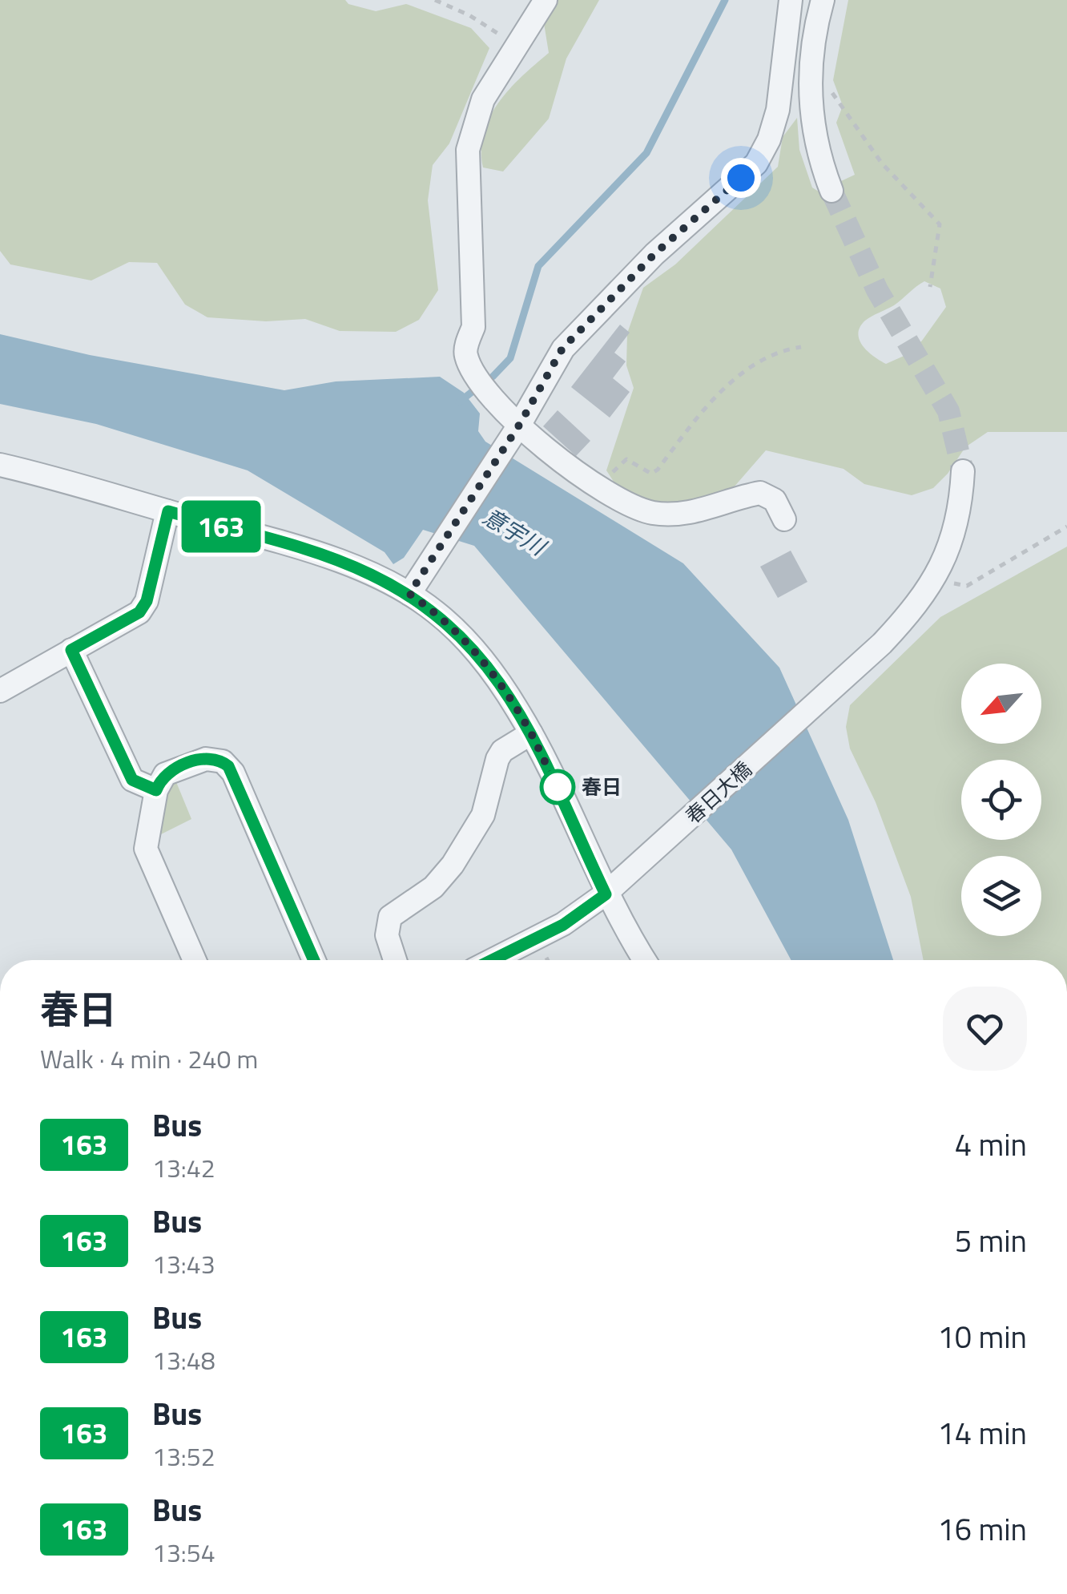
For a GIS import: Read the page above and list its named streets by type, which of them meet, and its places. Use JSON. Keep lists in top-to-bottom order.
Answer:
{
  "streets": {
    "street": ["春日大橋"]
  },
  "water": ["意宇川"],
  "places": ["春日"],
  "lines": ["bus line 163"],
  "north": "bottom left",
  "page": {
    "on_map": "163",
    "heading": ["春日", "Walk · 4 min · 240 m"],
    "list": [
      {
        "mark": "163",
        "name": "Bus",
        "note": "13:42",
        "value": "4 min"
      },
      {
        "mark": "163",
        "name": "Bus",
        "note": "13:43",
        "value": "5 min"
      },
      {
        "mark": "163",
        "name": "Bus",
        "note": "13:48",
        "value": "10 min"
      },
      {
        "mark": "163",
        "name": "Bus",
        "note": "13:52",
        "value": "14 min"
      },
      {
        "mark": "163",
        "name": "Bus",
        "note": "13:54",
        "value": "16 min"
      }
    ]
  }
}
